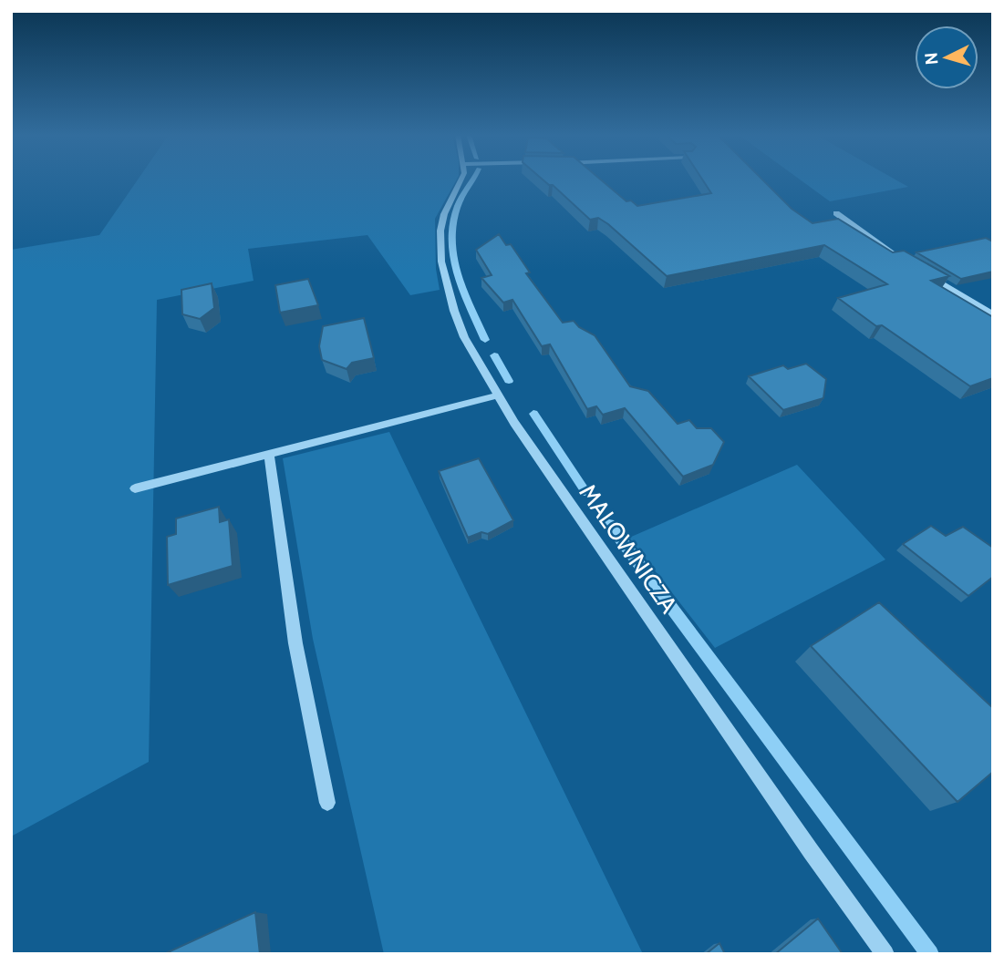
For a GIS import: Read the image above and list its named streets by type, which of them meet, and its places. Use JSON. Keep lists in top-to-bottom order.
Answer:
{
  "streets": {
    "street": ["MALOWNICZA"]
  },
  "north": "left"
}
